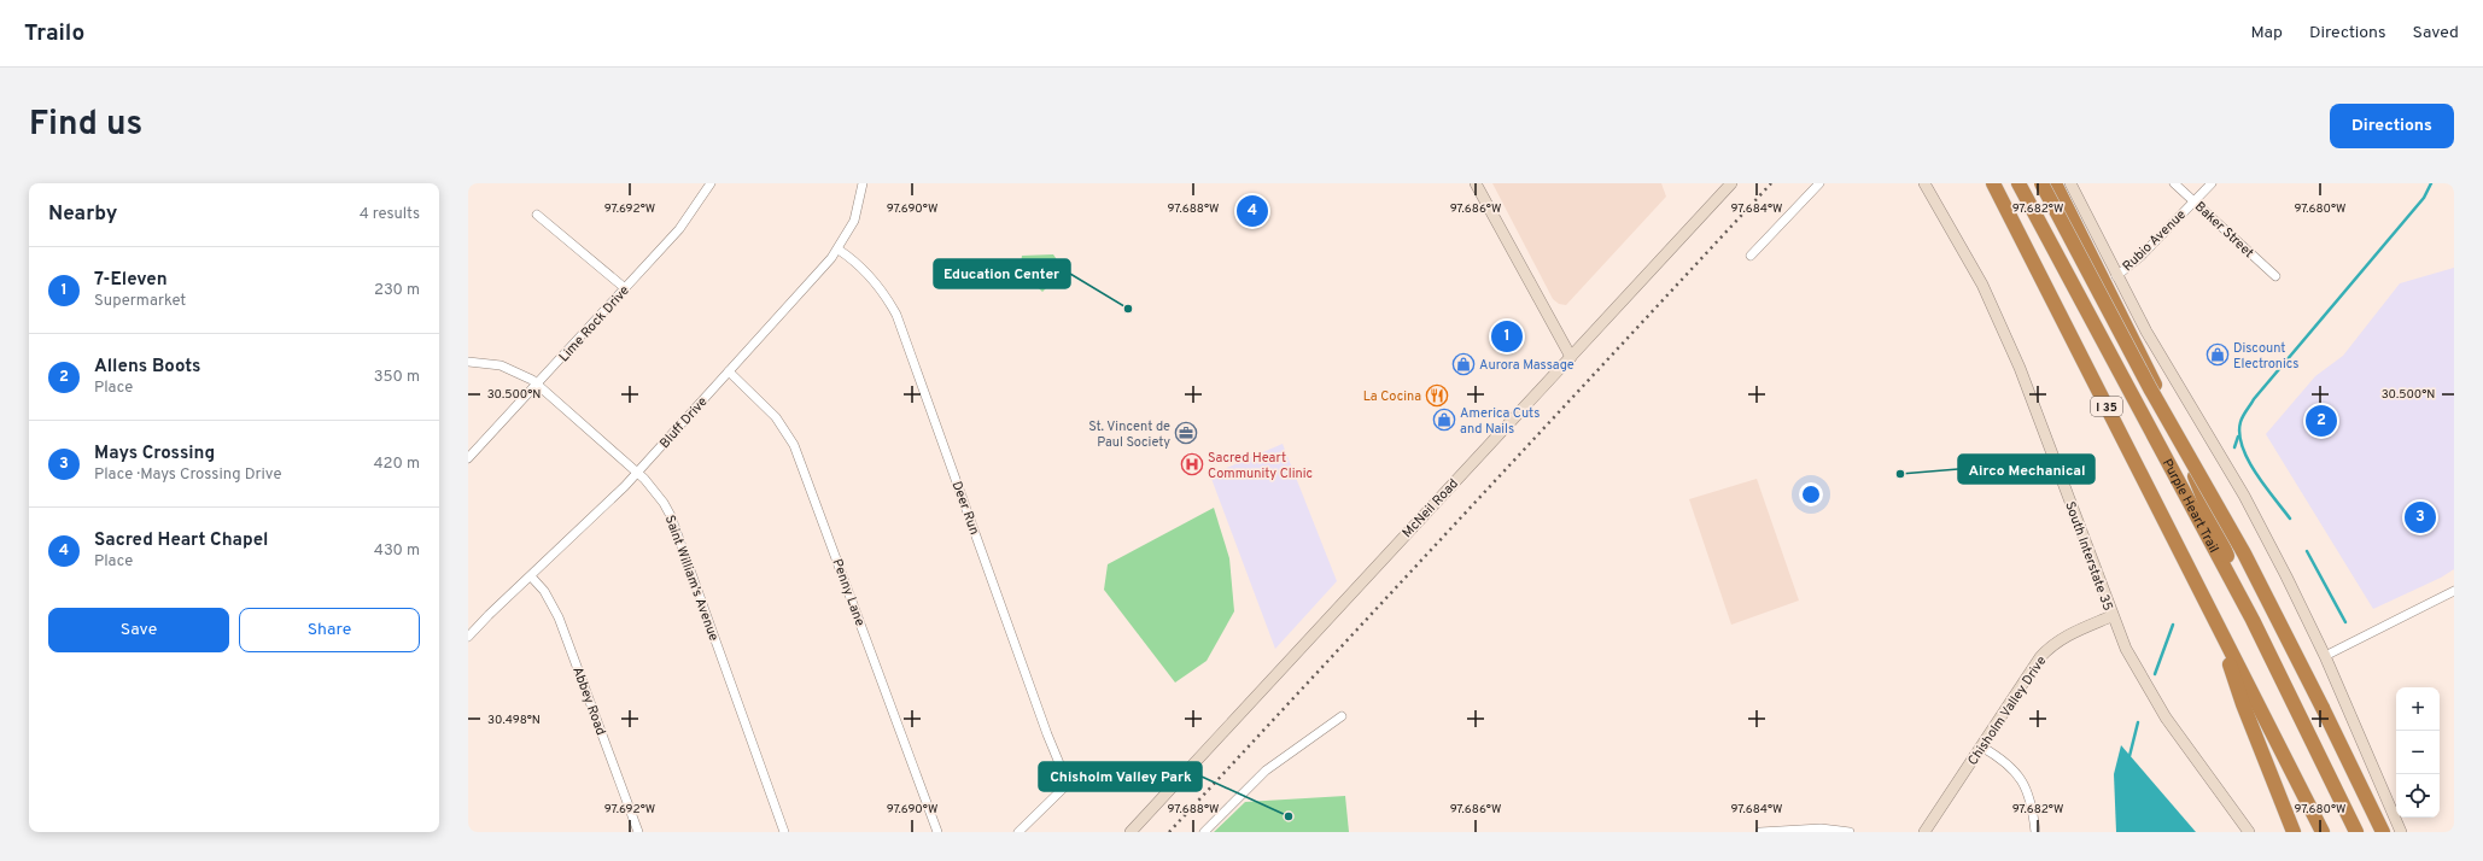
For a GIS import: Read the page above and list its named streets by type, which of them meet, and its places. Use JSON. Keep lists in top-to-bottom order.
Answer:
{
  "streets": {
    "highway": ["I 35", "Purple Heart Trail"],
    "main road": ["McNeil Road", "South Interstate 35", "Chisholm Valley Drive"],
    "street": [
      "Baker Street",
      "Rubio Avenue",
      "Lime Rock Drive",
      "Bluff Drive",
      "Deer Run",
      "Saint William's Avenue",
      "Penny Lane",
      "Abbey Road"
    ]
  },
  "crossings": [
    ["Baker Street", "Rubio Avenue"],
    ["Lime Rock Drive", "Saint William's Avenue"],
    ["Bluff Drive", "Deer Run"],
    ["Bluff Drive", "Saint William's Avenue"],
    ["Bluff Drive", "Penny Lane"],
    ["Bluff Drive", "Abbey Road"],
    ["South Interstate 35", "Chisholm Valley Drive"]
  ],
  "places": {
    "other": ["Education Center", "Airco Mechanical", "Chisholm Valley Park"],
    "shop": ["Discount Electronics", "Aurora Massage", "America Cuts and Nails"],
    "restaurant": ["La Cocina"],
    "office": ["St. Vincent de Paul Society"],
    "hospital": ["Sacred Heart Community Clinic"]
  },
  "page": {
    "header": "Trailo",
    "nav": ["Map", "Directions", "Saved"],
    "title": "Find us",
    "buttons": [
      "Directions",
      ["Save", "Share"]
    ],
    "heading": ["Nearby", "4 results"],
    "pins": [
      "4",
      "1",
      "2",
      "3"
    ],
    "list": [
      {
        "mark": "1",
        "name": "7-Eleven",
        "note": "Supermarket",
        "value": "230 m"
      },
      {
        "mark": "2",
        "name": "Allens Boots",
        "note": "Place",
        "value": "350 m"
      },
      {
        "mark": "3",
        "name": "Mays Crossing",
        "note": "Place · Mays Crossing Drive",
        "value": "420 m"
      },
      {
        "mark": "4",
        "name": "Sacred Heart Chapel",
        "note": "Place",
        "value": "430 m"
      }
    ],
    "map_buttons": ["+", "−"]
  },
  "coordinates": [
    "97.692°W",
    "97.690°W",
    "97.688°W",
    "97.686°W",
    "97.684°W",
    "97.682°W",
    "97.680°W",
    "30.500°N",
    "30.498°N"
  ]
}
